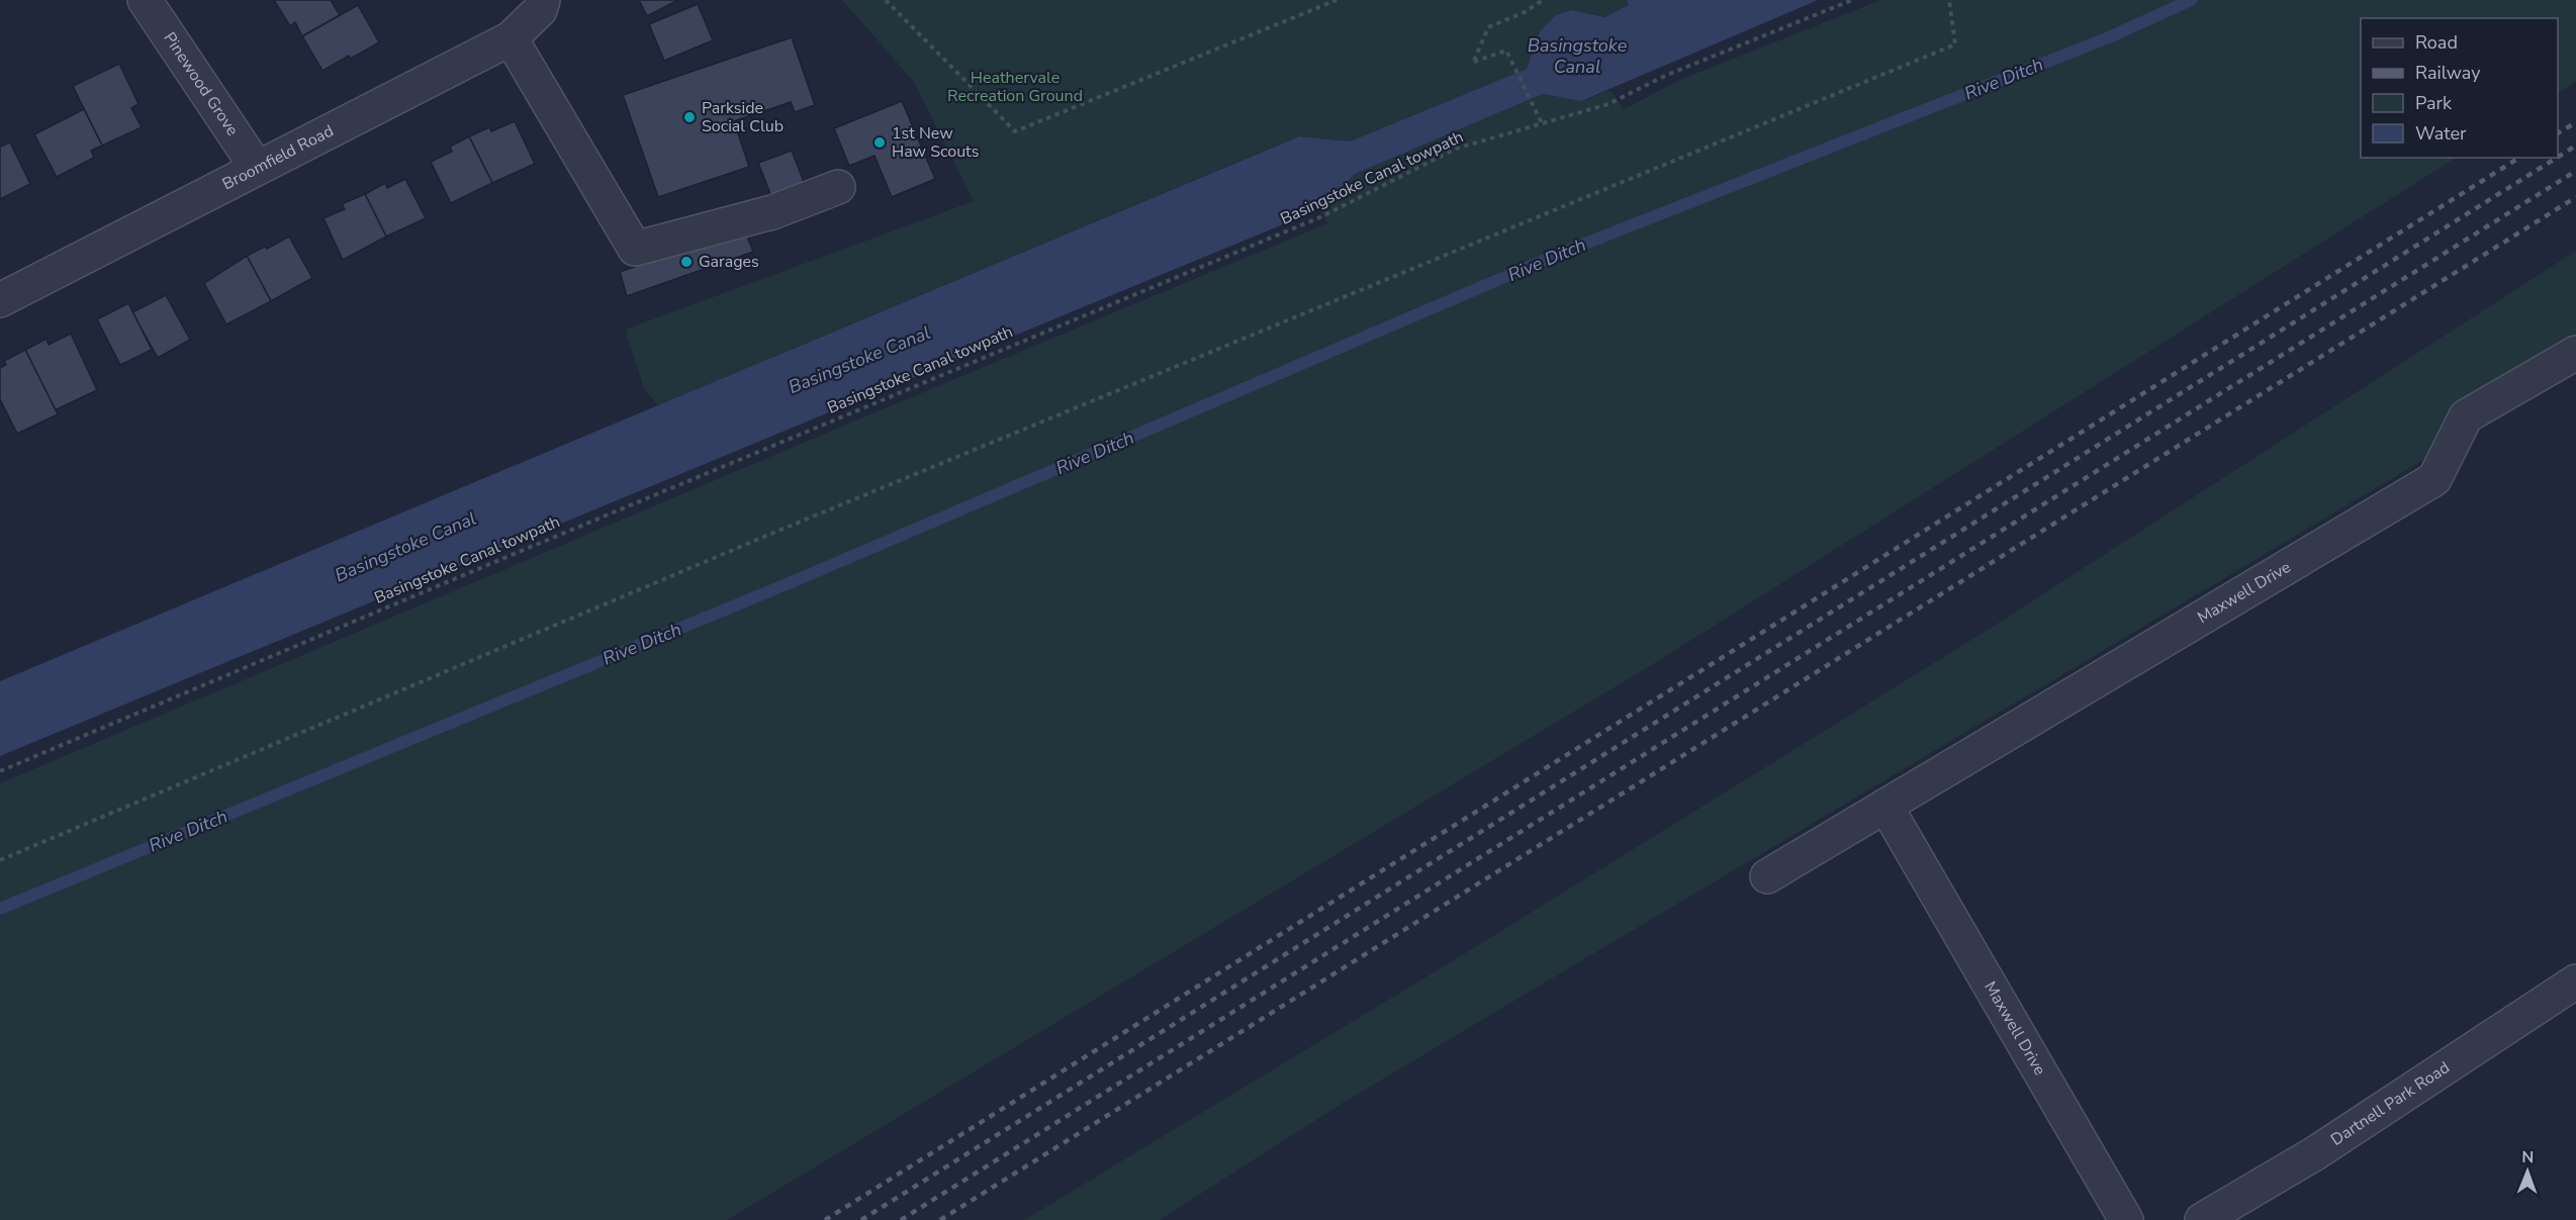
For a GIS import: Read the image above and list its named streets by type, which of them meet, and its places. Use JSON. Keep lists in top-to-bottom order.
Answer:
{
  "streets": {
    "street": [
      "Pinewood Grove",
      "Broomfield Road",
      "Maxwell Drive",
      "Dartnell Park Road"
    ],
    "path": ["Basingstoke Canal towpath"]
  },
  "crossings": [
    ["Pinewood Grove", "Broomfield Road"]
  ],
  "water": ["Basingstoke Canal", "Rive Ditch"],
  "parks": ["Heathervale Recreation Ground"],
  "places": ["Parkside Social Club", "1st New Haw Scouts", "Garages"],
  "legend": [
    "Road",
    "Railway",
    "Park",
    "Water"
  ],
  "north": "top"
}
